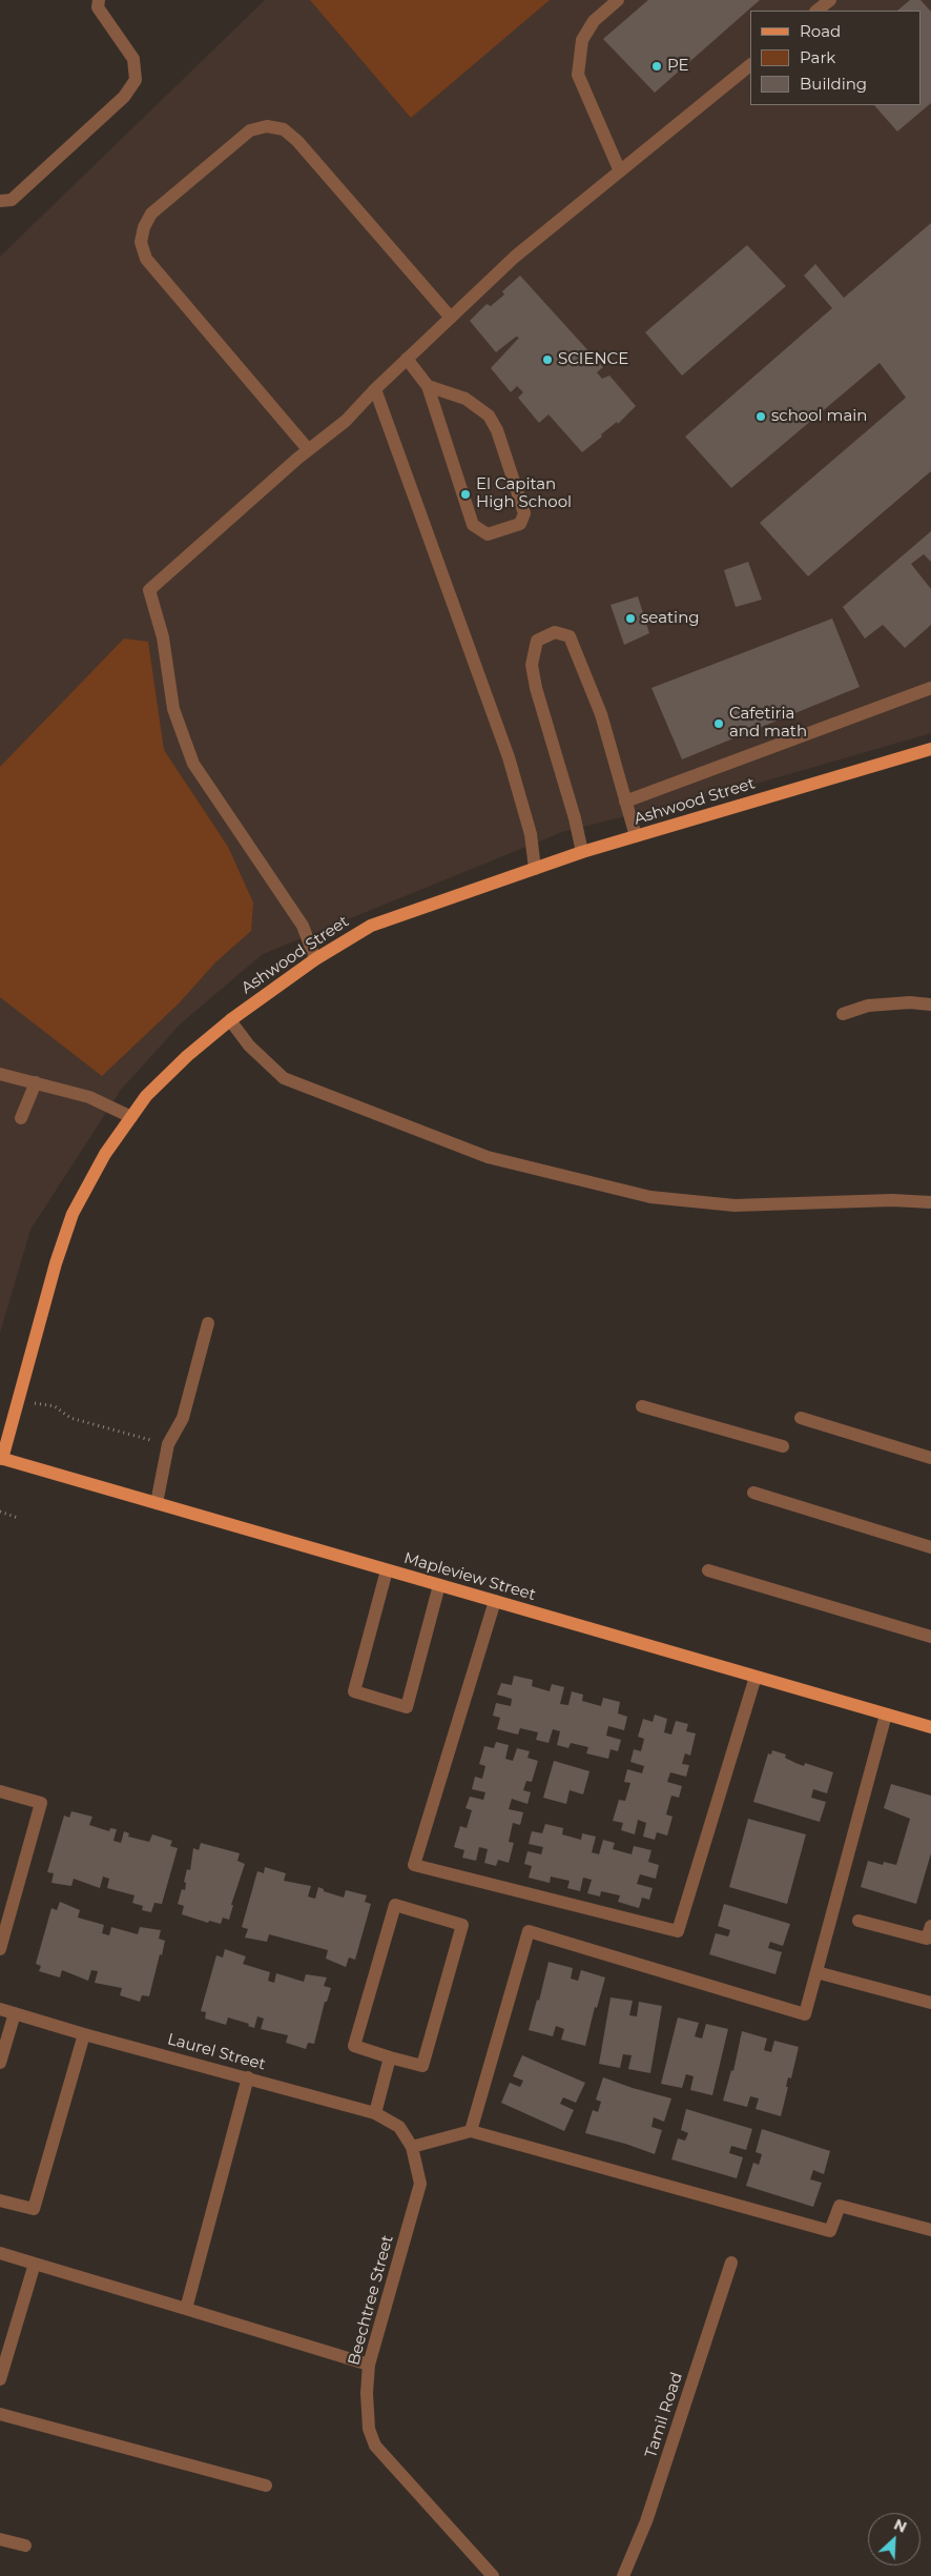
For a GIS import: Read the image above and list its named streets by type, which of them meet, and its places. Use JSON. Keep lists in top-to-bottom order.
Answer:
{
  "streets": {
    "main road": ["Ashwood Street", "Mapleview Street"],
    "street": ["Laurel Street", "Beechtree Street", "Tamil Road"]
  },
  "crossings": [
    ["Ashwood Street", "Mapleview Street"],
    ["Laurel Street", "Beechtree Street"]
  ],
  "places": [
    "PE",
    "SCIENCE",
    "school main",
    "El Capitan High School",
    "seating",
    "Cafetiria and math"
  ],
  "legend": ["Road", "Park", "Building"],
  "north": "top right"
}
